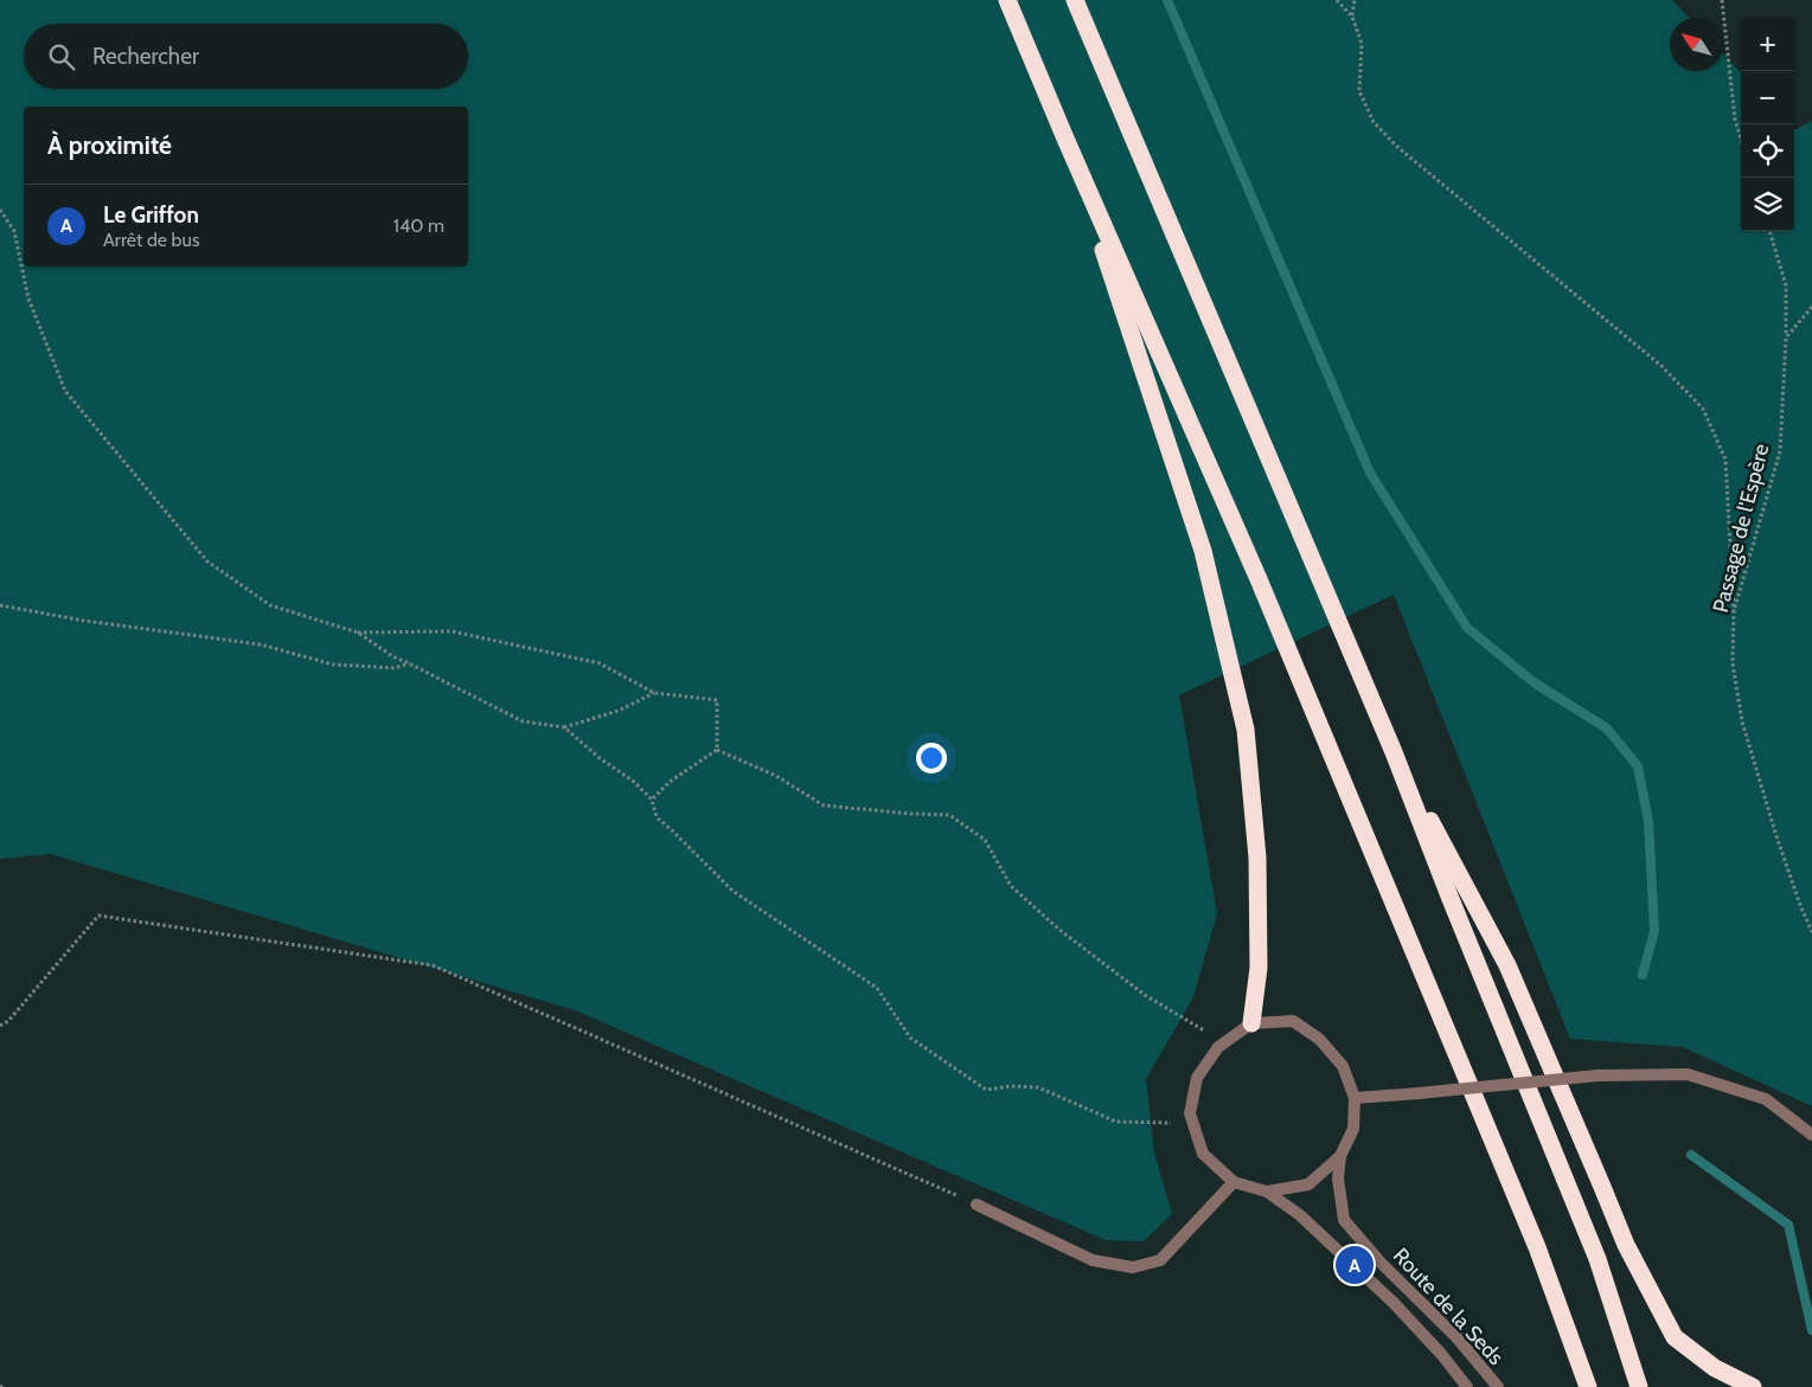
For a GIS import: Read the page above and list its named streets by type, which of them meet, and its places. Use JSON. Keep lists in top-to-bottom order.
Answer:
{
  "streets": {
    "street": ["Route de la Seds"],
    "path": ["Passage de l'Espère"]
  },
  "north": "top left",
  "page": {
    "map_buttons": ["+", "−"],
    "search": "Rechercher",
    "heading": "À proximité",
    "list": [
      {
        "mark": "A",
        "name": "Le Griffon",
        "note": "Arrêt de bus",
        "value": "140 m"
      }
    ],
    "pins": "A"
  }
}
